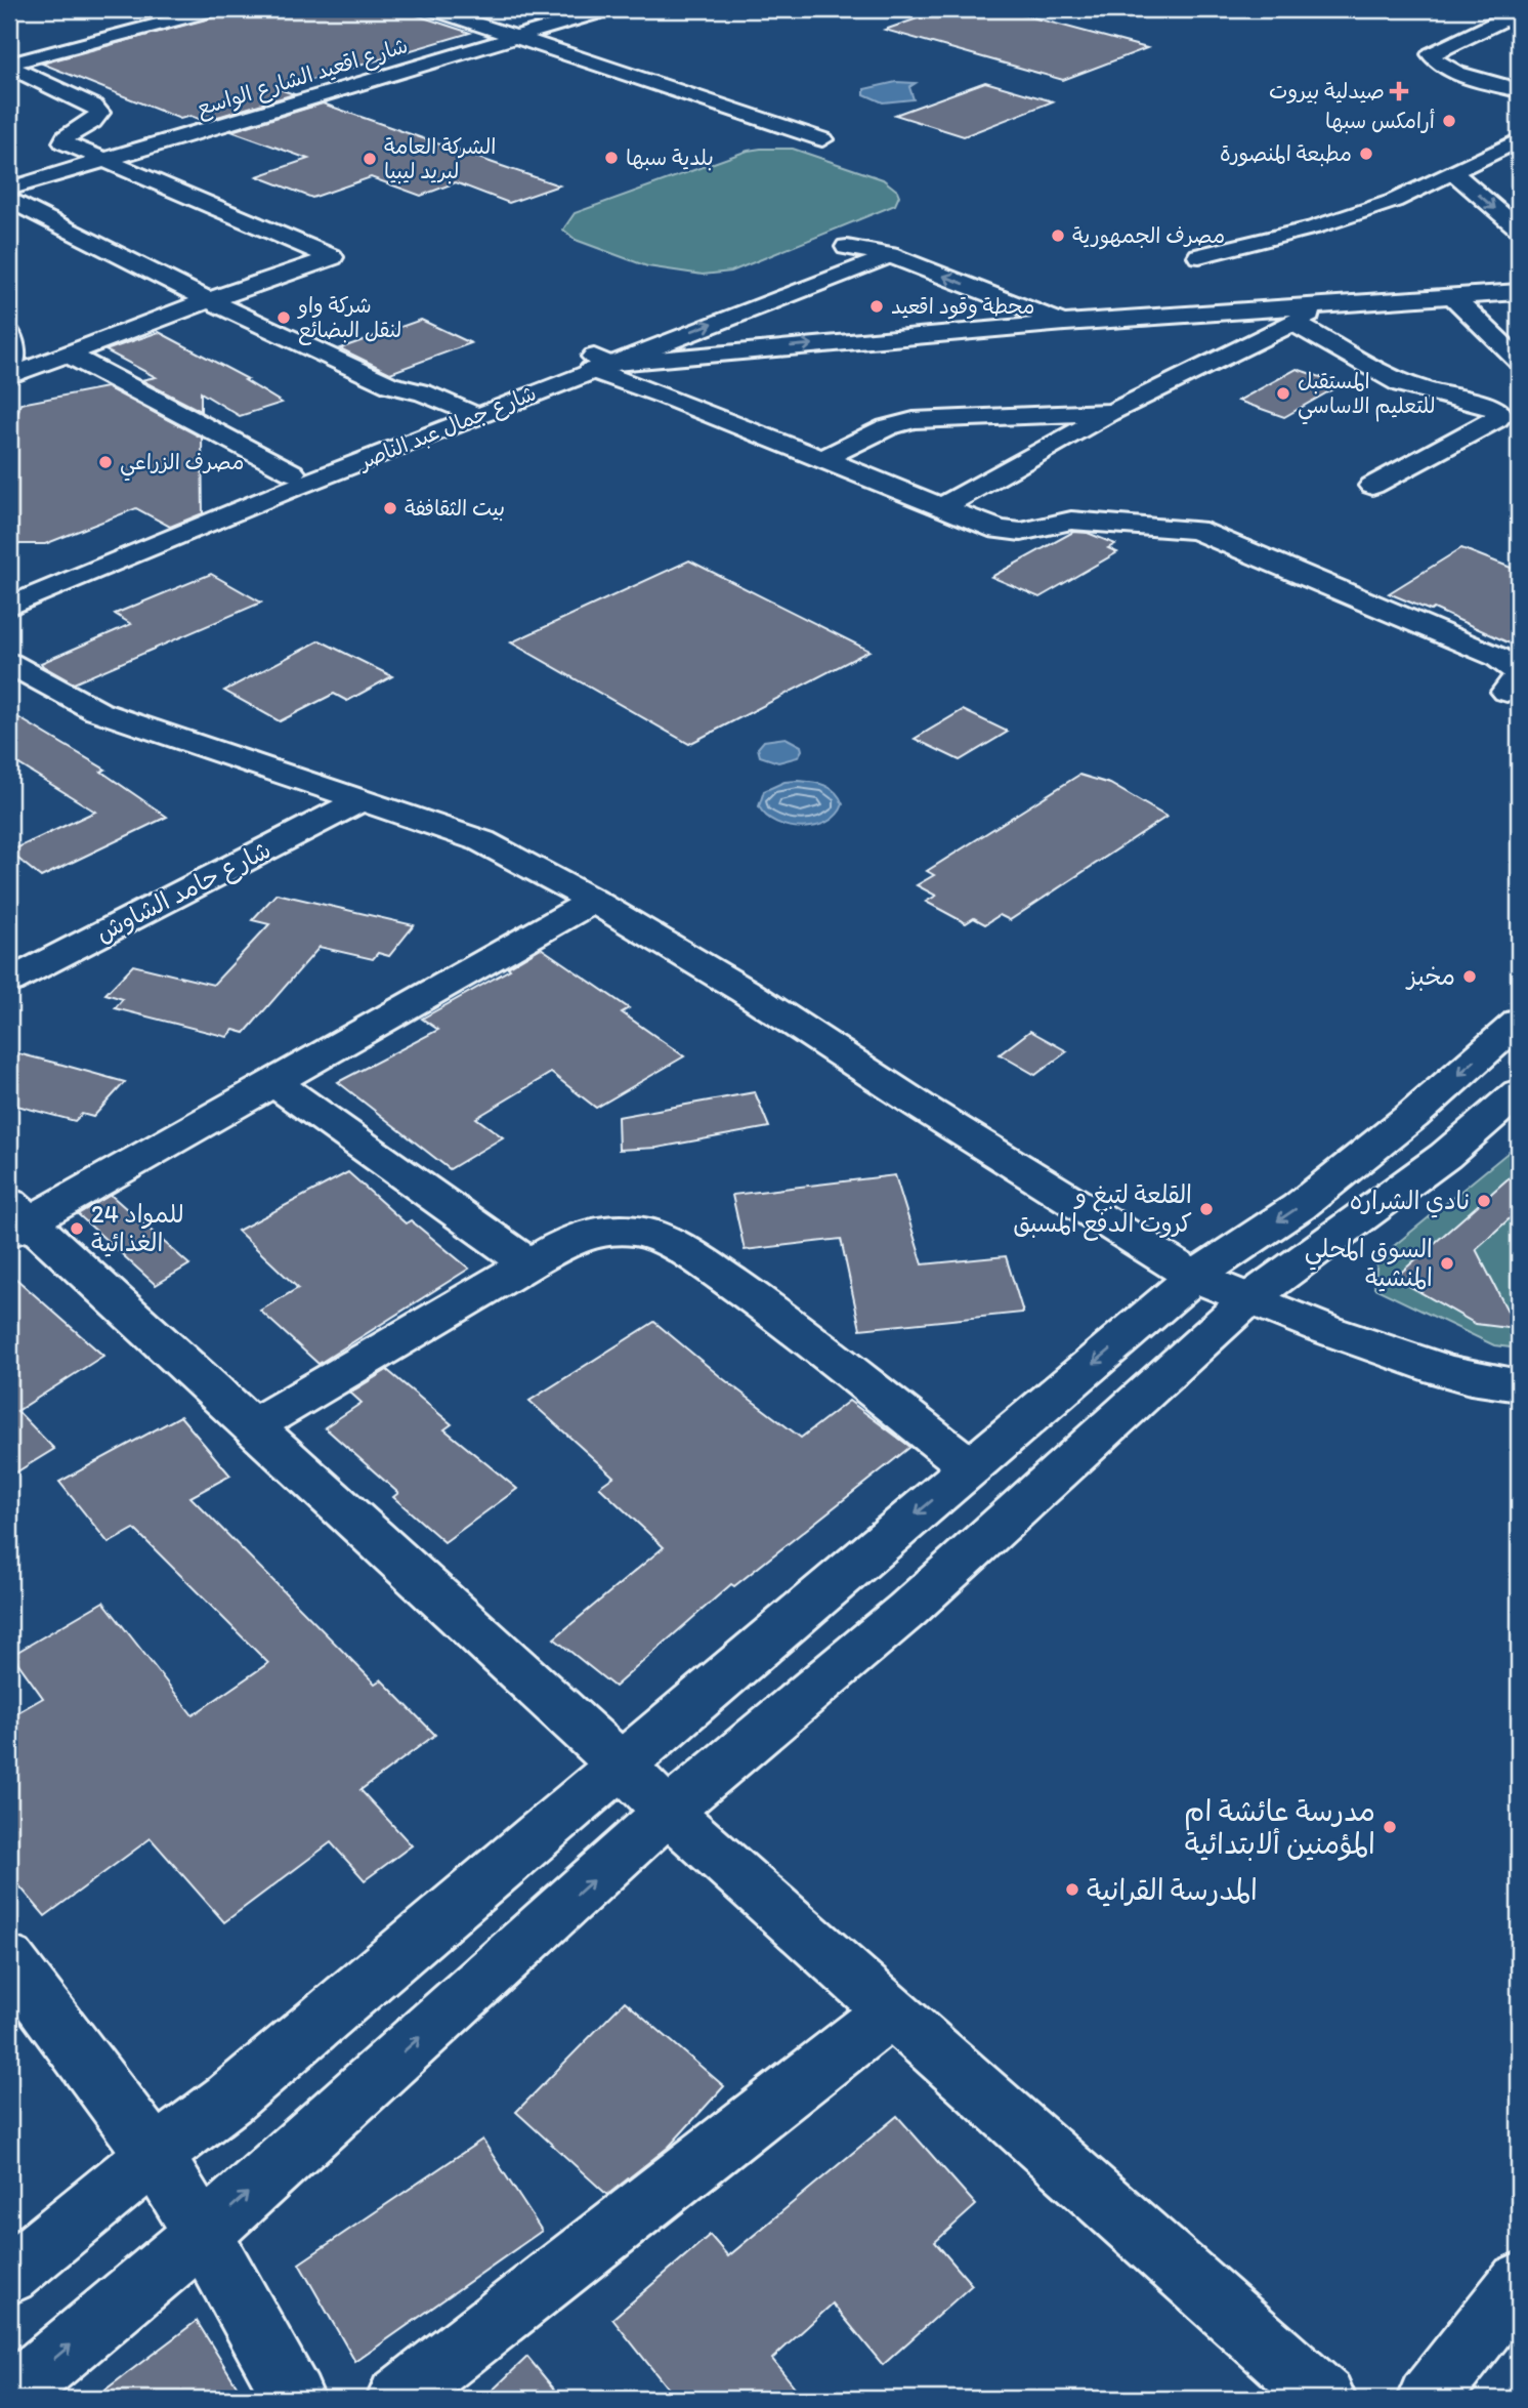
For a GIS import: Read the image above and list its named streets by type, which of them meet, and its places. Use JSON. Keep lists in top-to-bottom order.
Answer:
{
  "streets": {
    "street": ["شارع اقعيد الشارع الواسع", "شارع جمال عبد الناصر", "شارع حامد الشاوش"]
  },
  "places": {
    "health": ["صيدلية بيروت"],
    "other": [
      "أرامكس سبها",
      "مطبعة المنصورة",
      "بلدية سبها",
      "الشركة العامة لبريد ليبيا",
      "مصرف الجمهورية",
      "محطة وقود اقعيد",
      "شركة واو لنقل البضائع",
      "المستقبل للتعليم الاساسي",
      "مصرف الزراعي",
      "بيت الثقاففة",
      "مخبز",
      "نادي الشراره",
      "القلعة لتبغ و كروت الدفع المسبق",
      "24 للمواد الغذائية",
      "السوق المحلي المنشية",
      "مدرسة عائشة ام المؤمنين ألابتدائية",
      "المدرسة القرانية"
    ]
  }
}
